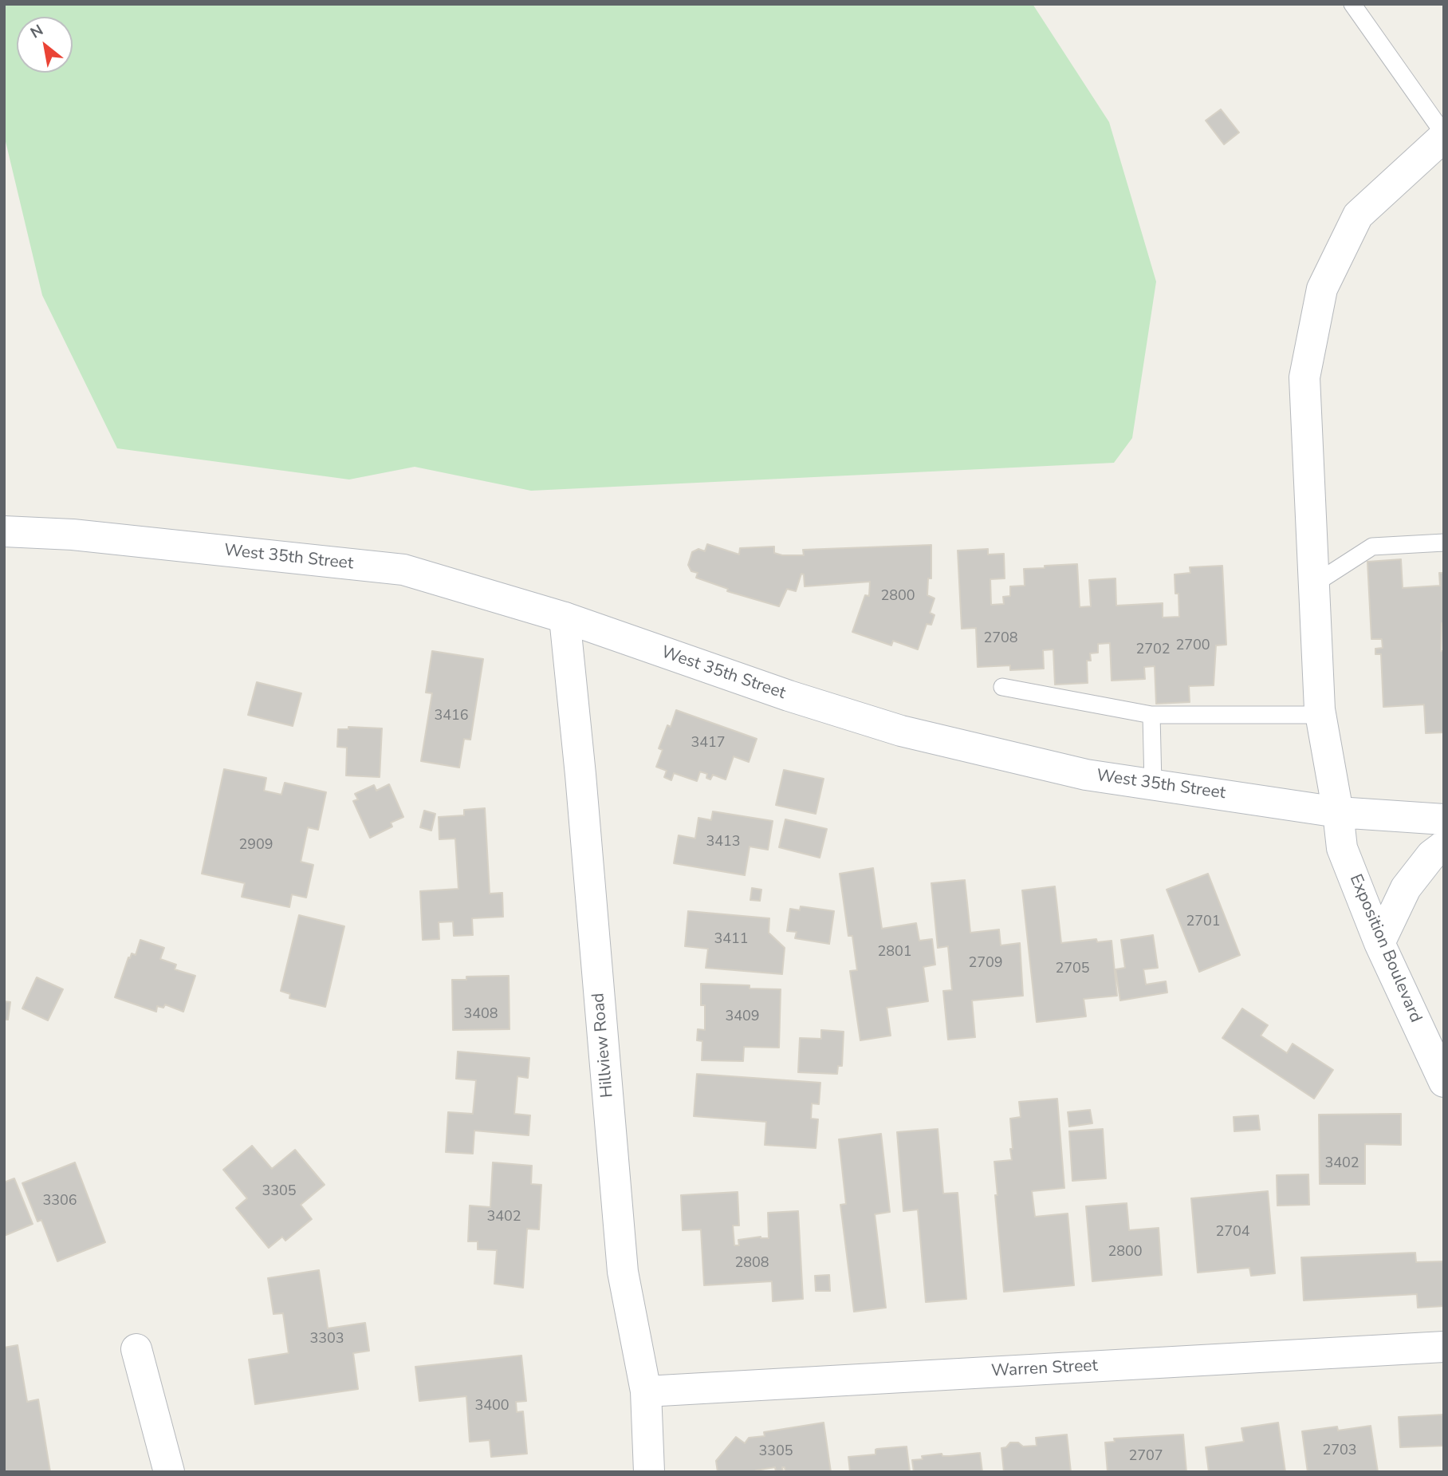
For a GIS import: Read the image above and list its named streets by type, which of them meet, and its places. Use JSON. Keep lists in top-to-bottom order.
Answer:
{
  "streets": {
    "street": [
      "West 35th Street",
      "Exposition Boulevard",
      "Hillview Road",
      "Warren Street"
    ]
  },
  "crossings": [
    ["West 35th Street", "Exposition Boulevard"],
    ["West 35th Street", "Hillview Road"],
    ["Hillview Road", "Warren Street"]
  ],
  "house_numbers": [
    "2800",
    "2708",
    "2700",
    "2702",
    "3416",
    "3417",
    "3413",
    "2909",
    "2701",
    "3411",
    "2801",
    "2709",
    "2705",
    "3408",
    "3409",
    "3402",
    "3305",
    "3306",
    "3402",
    "2704",
    "2800",
    "2808",
    "3303",
    "3400",
    "2703",
    "3305",
    "2707"
  ],
  "north": "top left"
}
